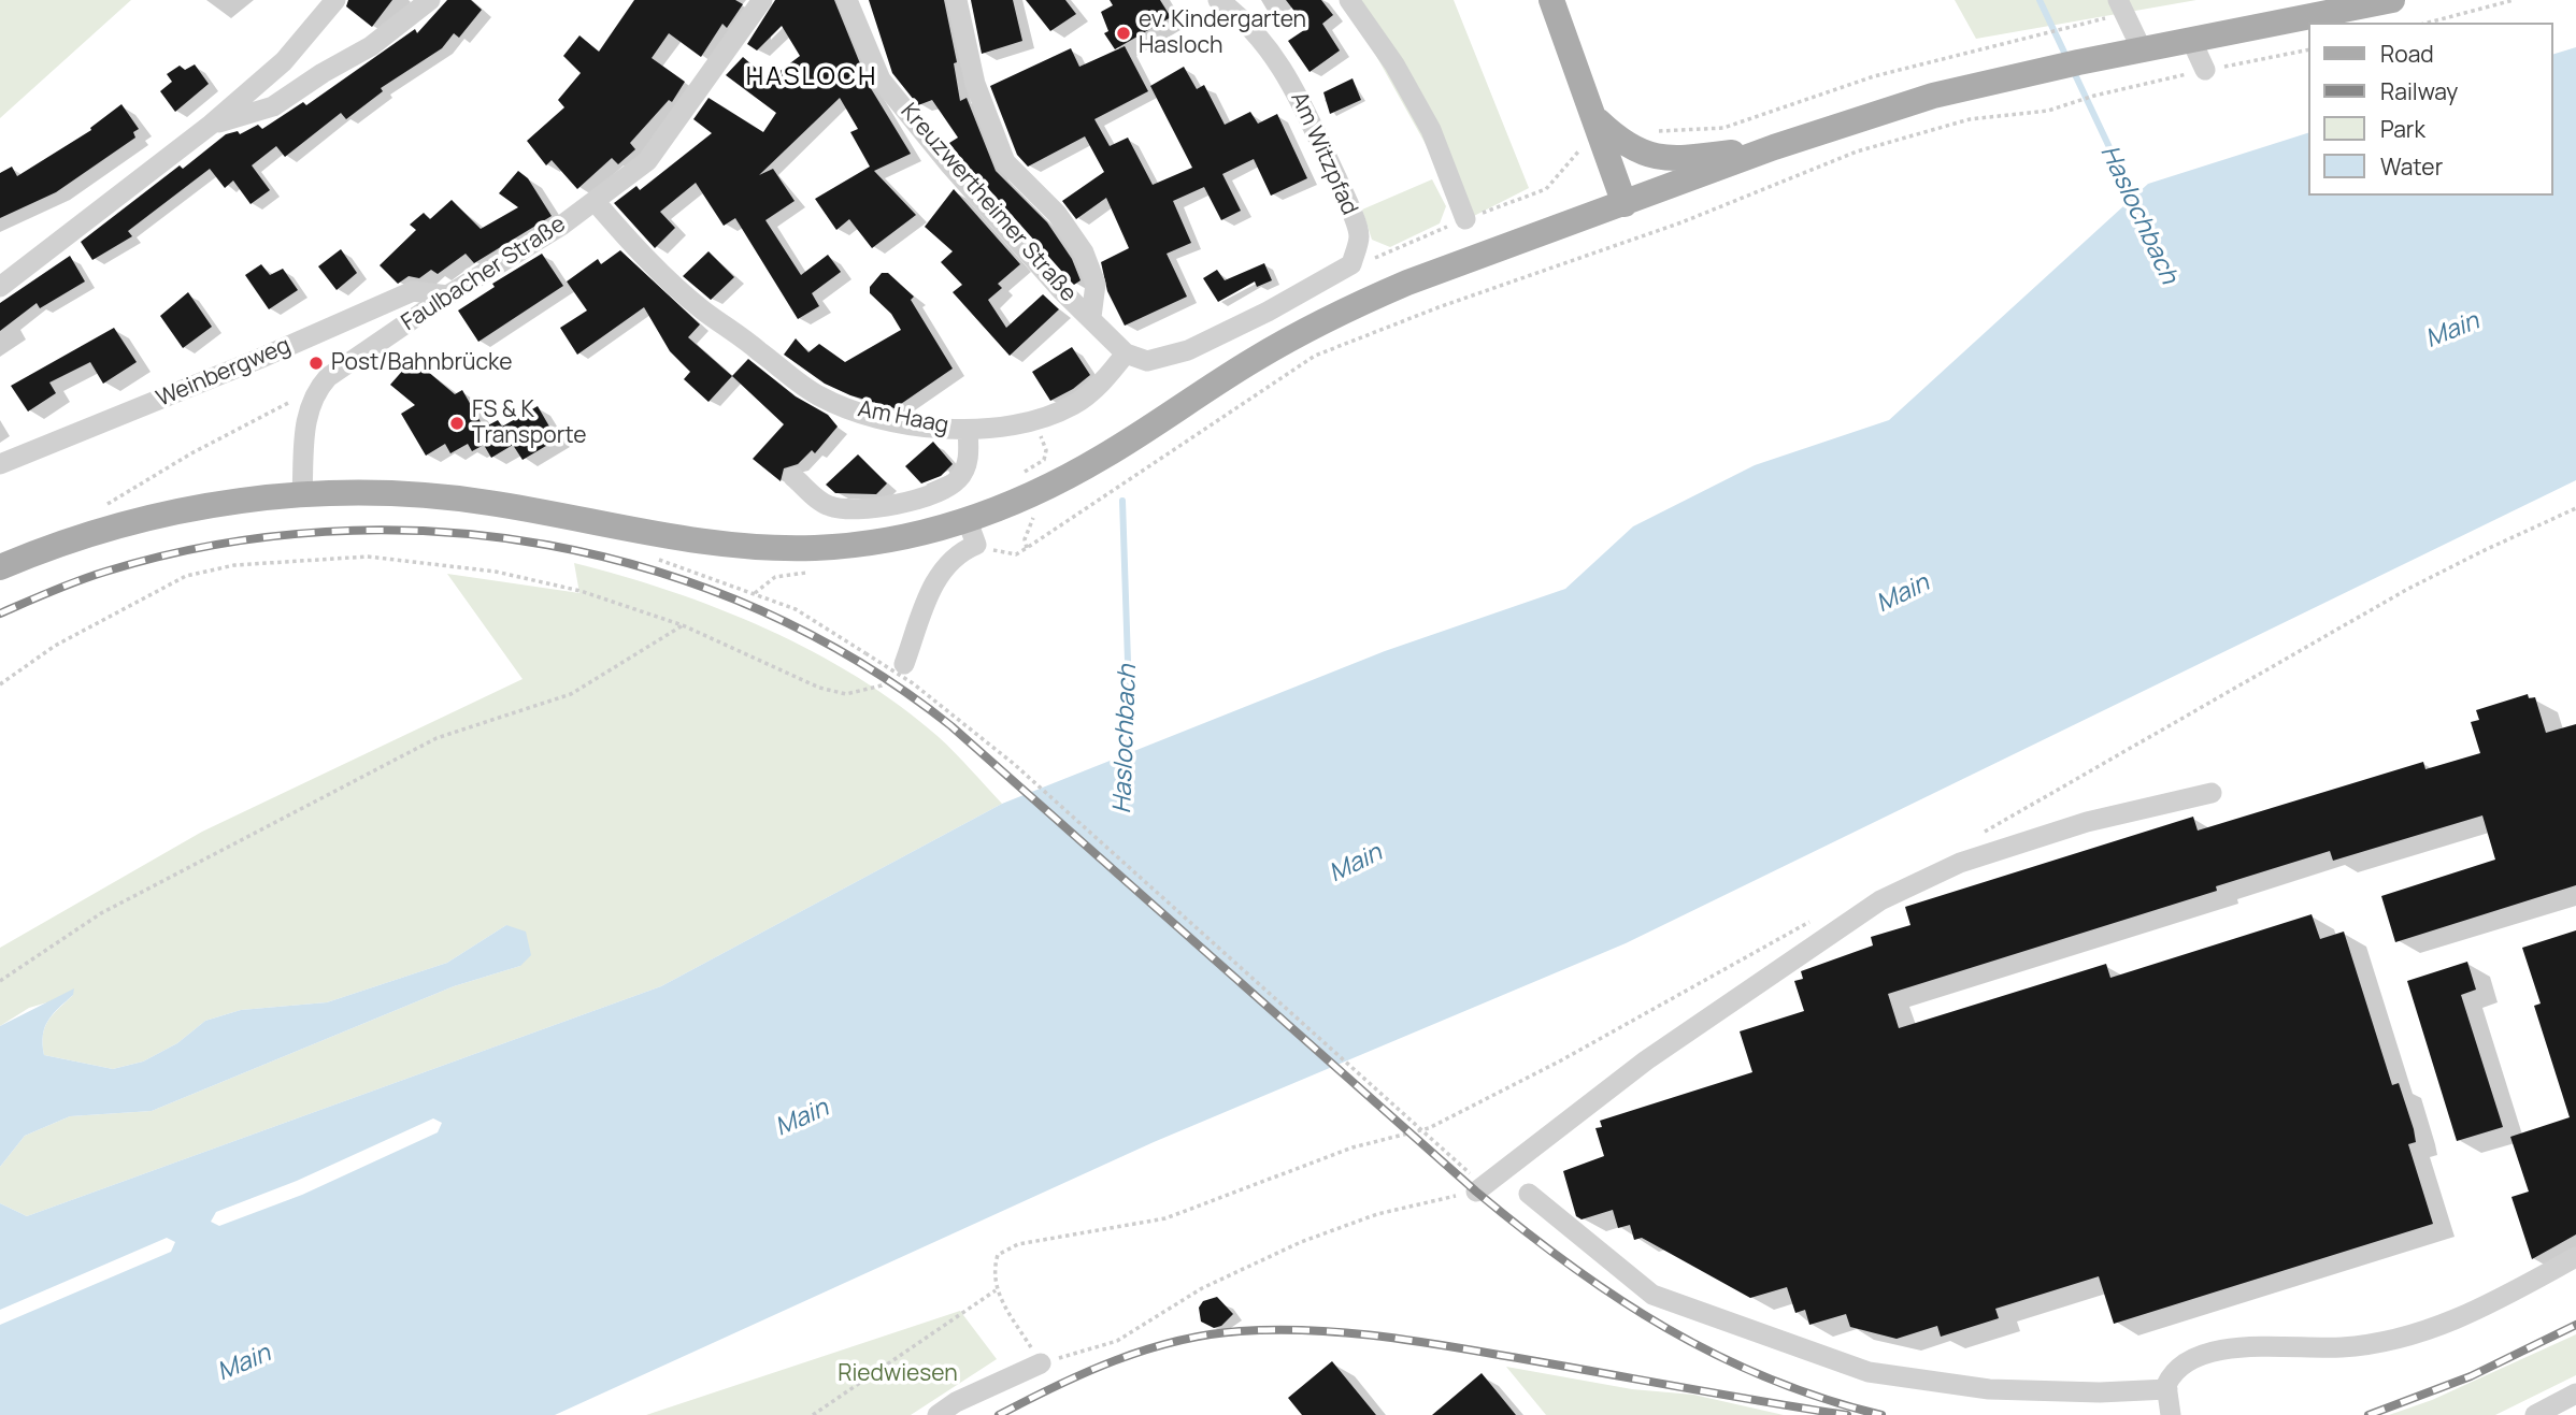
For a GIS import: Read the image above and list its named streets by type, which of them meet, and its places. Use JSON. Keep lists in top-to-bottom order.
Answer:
{
  "streets": {
    "street": [
      "Am Witzpfad",
      "Kreuzwertheimer Straße",
      "Faulbacher Straße",
      "Weinbergweg",
      "Am Haag"
    ]
  },
  "crossings": [
    ["Am Witzpfad", "Kreuzwertheimer Straße"],
    ["Am Witzpfad", "Am Haag"],
    ["Kreuzwertheimer Straße", "Am Haag"],
    ["Faulbacher Straße", "Weinbergweg"],
    ["Faulbacher Straße", "Am Haag"]
  ],
  "districts": ["HASLOCH"],
  "water": ["Haslochbach", "Main"],
  "parks": ["Riedwiesen"],
  "places": ["ev. Kindergarten Hasloch", "Post/Bahnbrücke", "FS & K Transporte"],
  "legend": [
    "Road",
    "Railway",
    "Park",
    "Water"
  ]
}
